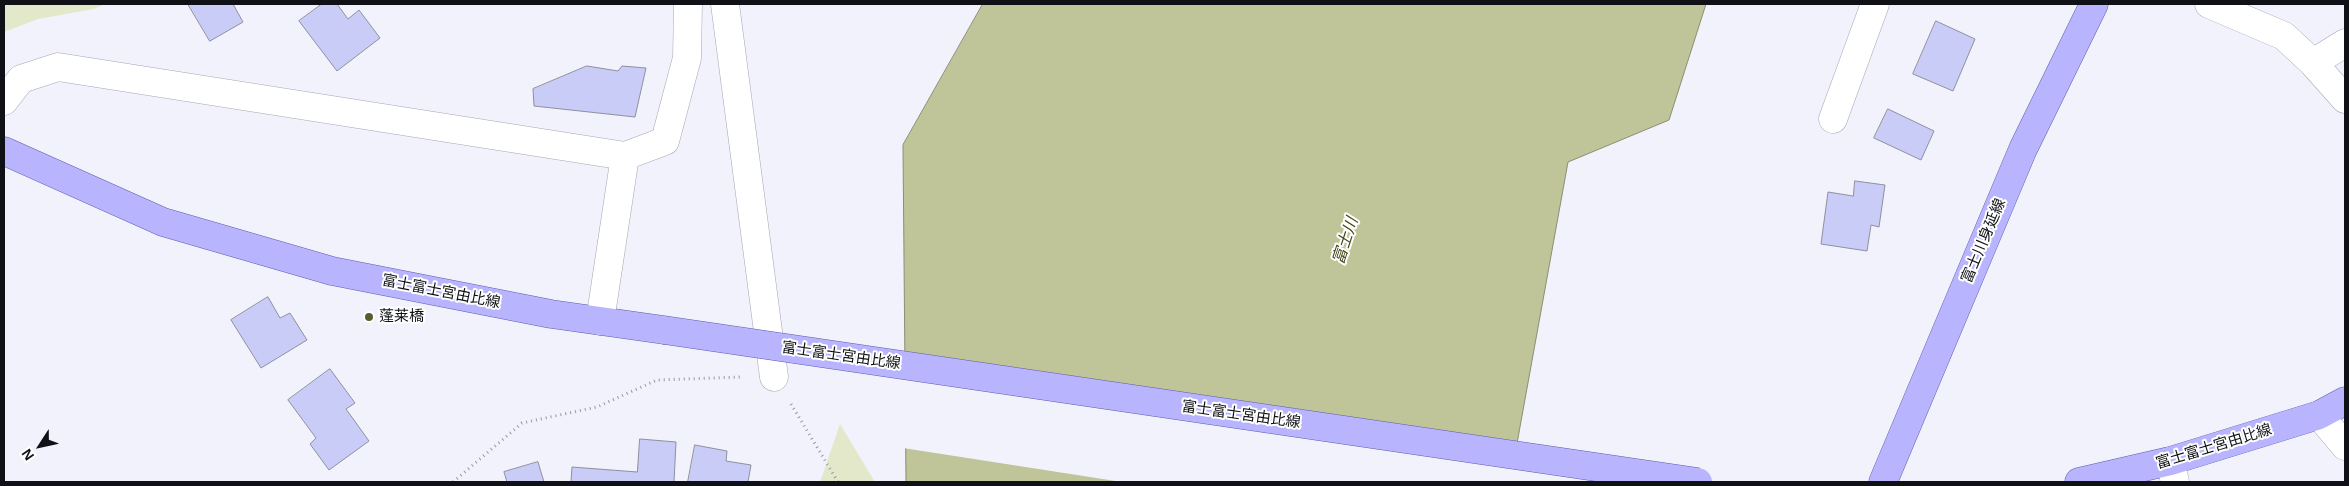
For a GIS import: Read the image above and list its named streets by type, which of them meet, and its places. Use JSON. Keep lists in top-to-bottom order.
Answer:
{
  "streets": {
    "main road": ["富士川身延線", "富士富士宮由比線"]
  },
  "water": ["富士川"],
  "places": ["蓬莱橋"],
  "north": "bottom left"
}
